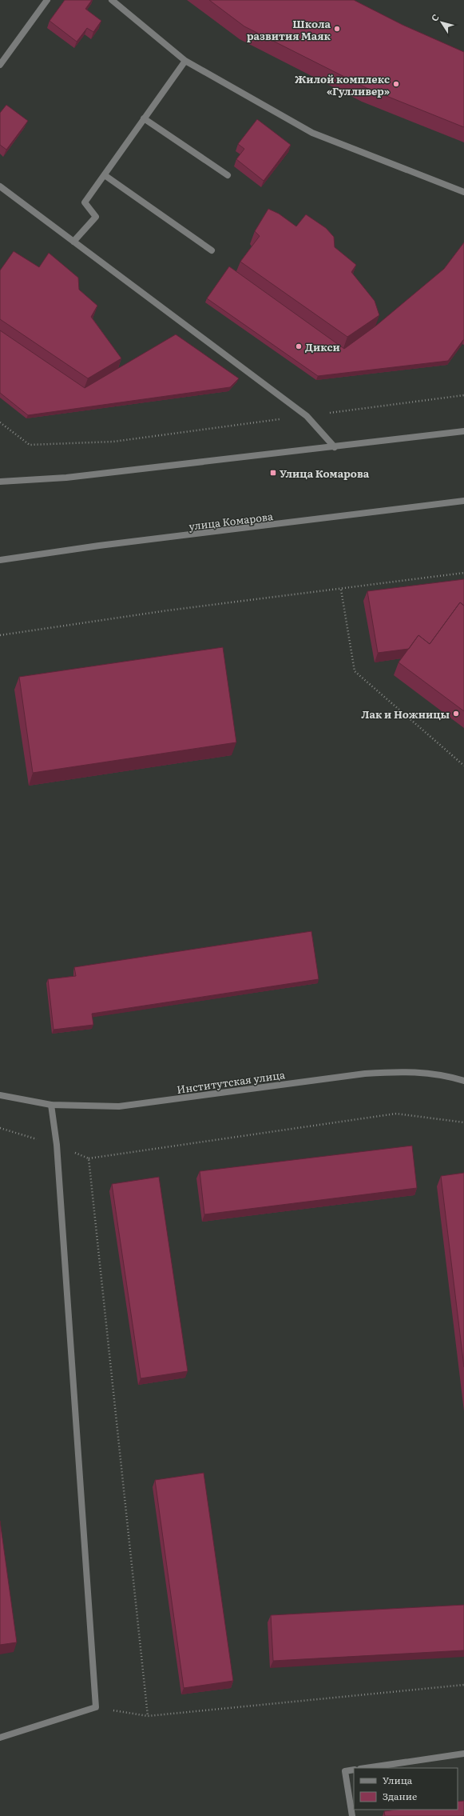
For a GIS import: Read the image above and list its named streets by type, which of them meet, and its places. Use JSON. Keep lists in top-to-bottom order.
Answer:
{
  "streets": {
    "street": ["улица Комарова", "Институтская улица"]
  },
  "places": {
    "other": [
      "Школа развития Маяк",
      "Жилой комплекс «Гулливер»",
      "Дикси",
      "Лак и Ножницы"
    ],
    "transit": ["Улица Комарова"]
  },
  "legend": ["Улица", "Здание"],
  "north": "top left"
}
